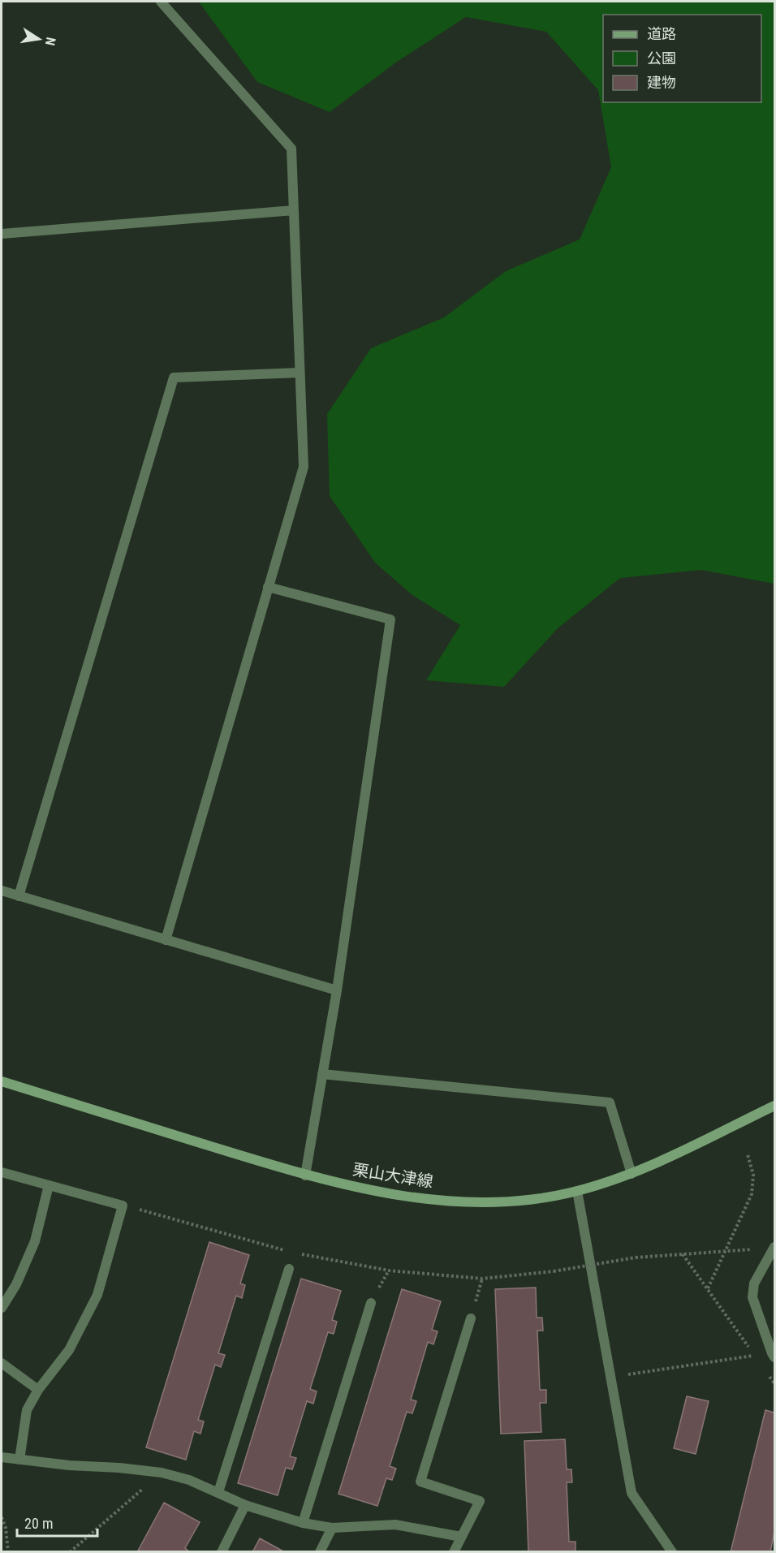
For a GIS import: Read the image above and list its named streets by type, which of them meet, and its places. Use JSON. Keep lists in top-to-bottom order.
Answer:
{
  "streets": {
    "main road": ["栗山大津線"]
  },
  "legend": ["道路", "公園", "建物"],
  "scale_bar": "20 m",
  "north": "right"
}
